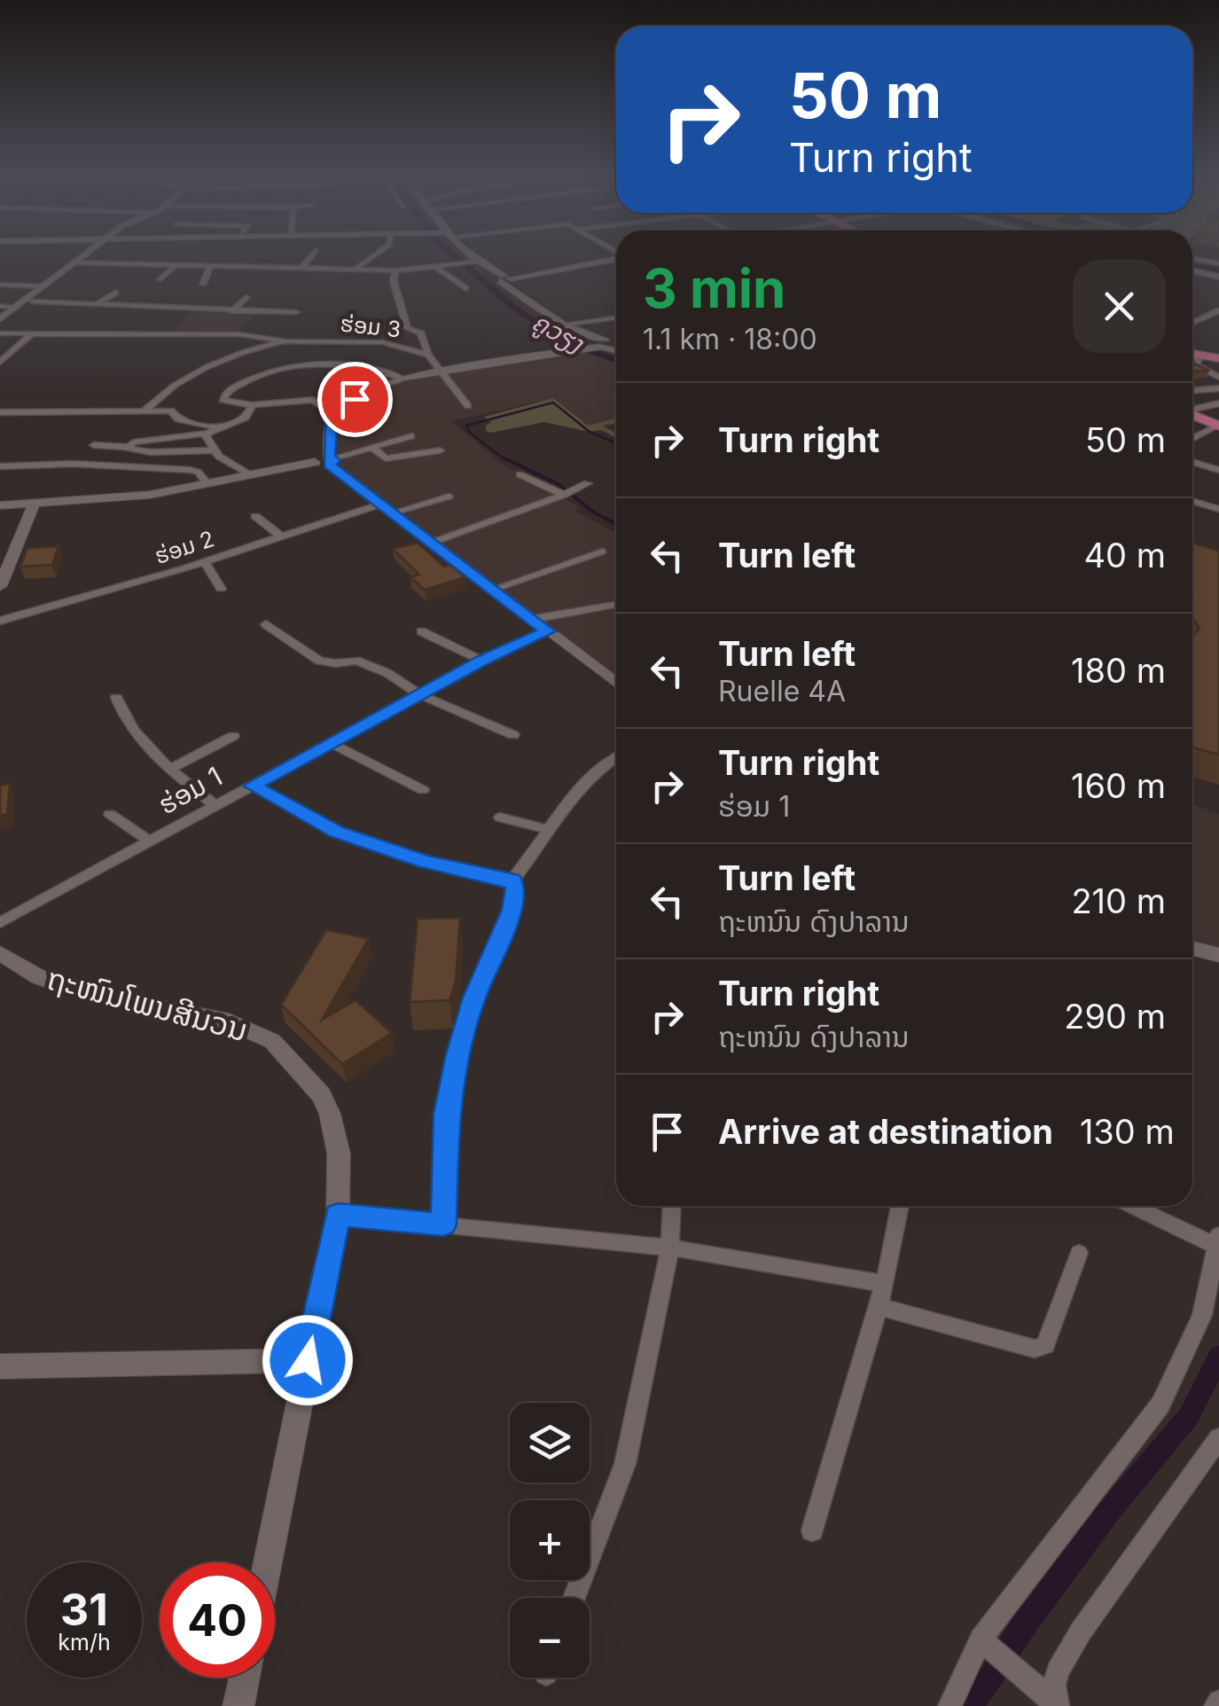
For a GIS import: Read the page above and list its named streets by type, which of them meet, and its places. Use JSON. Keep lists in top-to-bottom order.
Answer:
{
  "streets": {
    "street": [
      "ຮ່ອມ 3",
      "ຮ່ອມ 2",
      "ຮ່ອມ 1",
      "ຖະໜົນໂພນສີນວນ"
    ]
  },
  "water": ["ຄູວຽງ"],
  "page": {
    "turn": ["50 m", "Turn right"],
    "heading": ["3 min", "1.1 km · 18:00"],
    "list": [
      {
        "name": "Turn right",
        "value": "50 m"
      },
      {
        "name": "Turn left",
        "value": "40 m"
      },
      {
        "name": "Turn left",
        "note": "Ruelle 4A",
        "value": "180 m"
      },
      {
        "name": "Turn right",
        "note": "ຮ່ອມ 1",
        "value": "160 m"
      },
      {
        "name": "Turn left",
        "note": "ຖະຫນົນ ດົງປາລານ",
        "value": "210 m"
      },
      {
        "name": "Turn right",
        "note": "ຖະຫນົນ ດົງປາລານ",
        "value": "290 m"
      },
      {
        "name": "Arrive at destination",
        "value": "130 m"
      }
    ],
    "map_buttons": ["+", "−"],
    "speed": "31 km/h",
    "limit": "40"
  }
}
